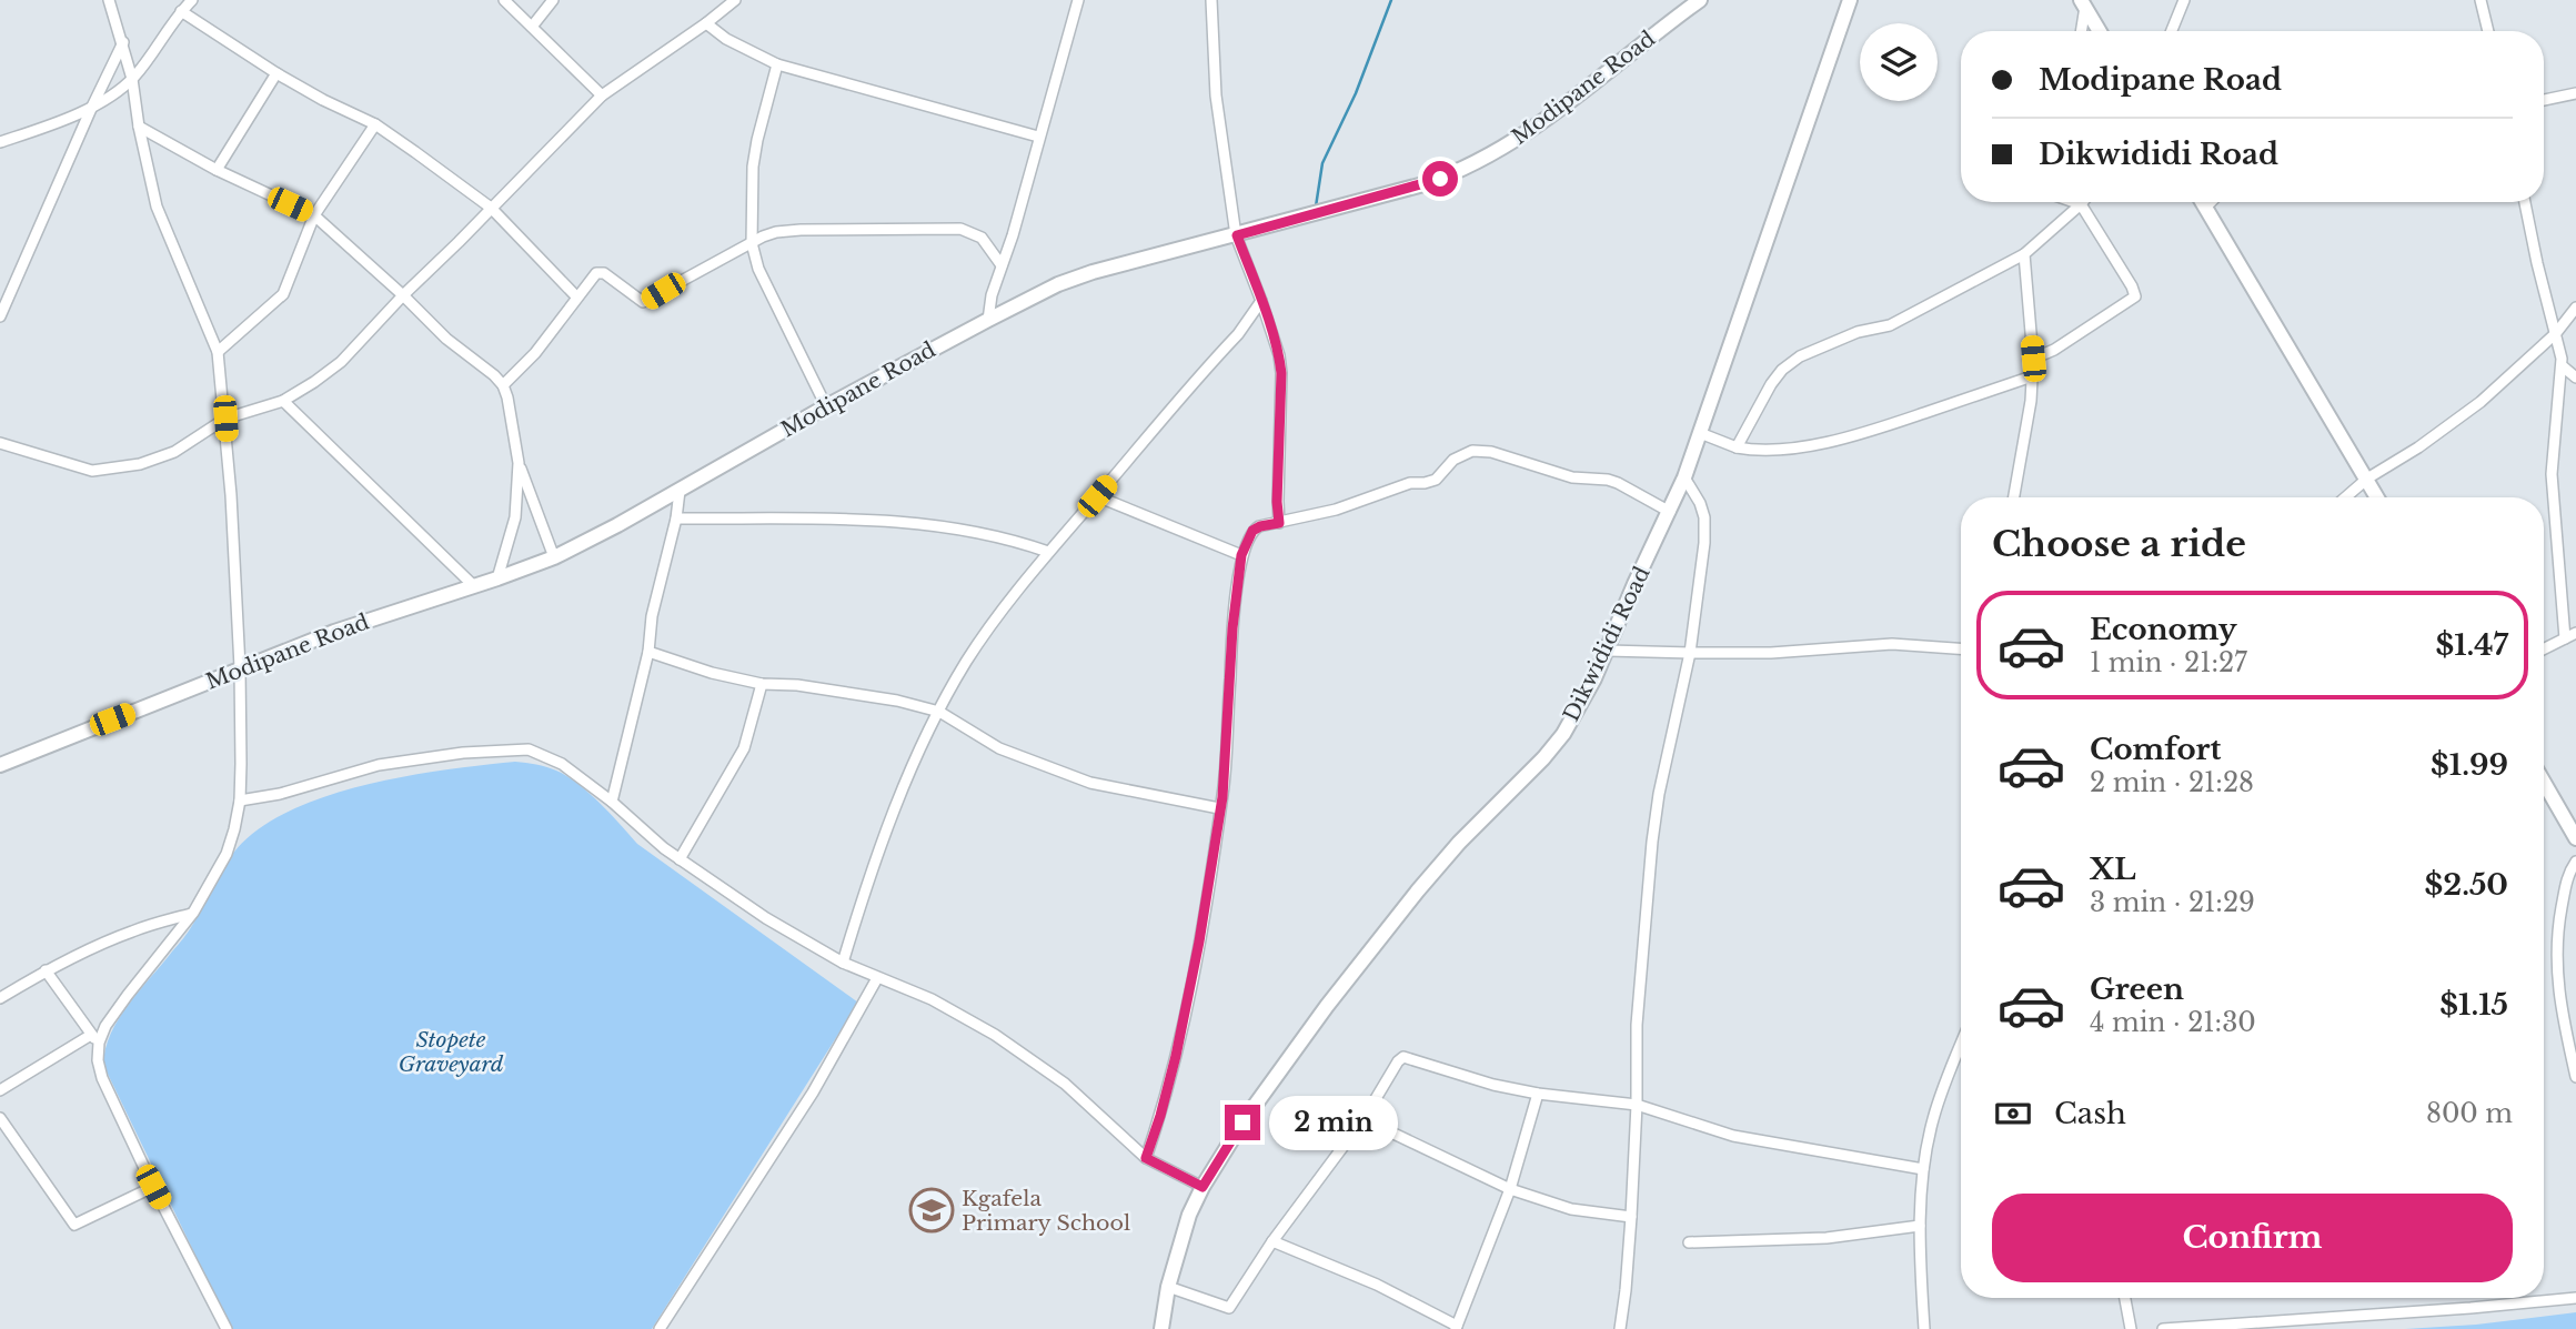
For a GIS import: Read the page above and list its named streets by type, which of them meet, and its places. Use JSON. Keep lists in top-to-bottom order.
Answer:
{
  "streets": {
    "main road": ["Modipane Road", "Dikwididi Road"]
  },
  "parks": ["Stopete Graveyard"],
  "places": {
    "school or university": ["Kgafela Primary School"]
  },
  "page": {
    "banner": ["Modipane Road", "Dikwididi Road"],
    "heading": "Choose a ride",
    "list": [
      {
        "name": "Economy",
        "note": "1 min · 21:27",
        "value": "$1.47"
      },
      {
        "name": "Comfort",
        "note": "2 min · 21:28",
        "value": "$1.99"
      },
      {
        "name": "XL",
        "note": "3 min · 21:29",
        "value": "$2.50"
      },
      {
        "name": "Green",
        "note": "4 min · 21:30",
        "value": "$1.15"
      }
    ],
    "pay": ["Cash", "800 m"],
    "bubble": "2 min",
    "buttons": "Confirm"
  }
}
